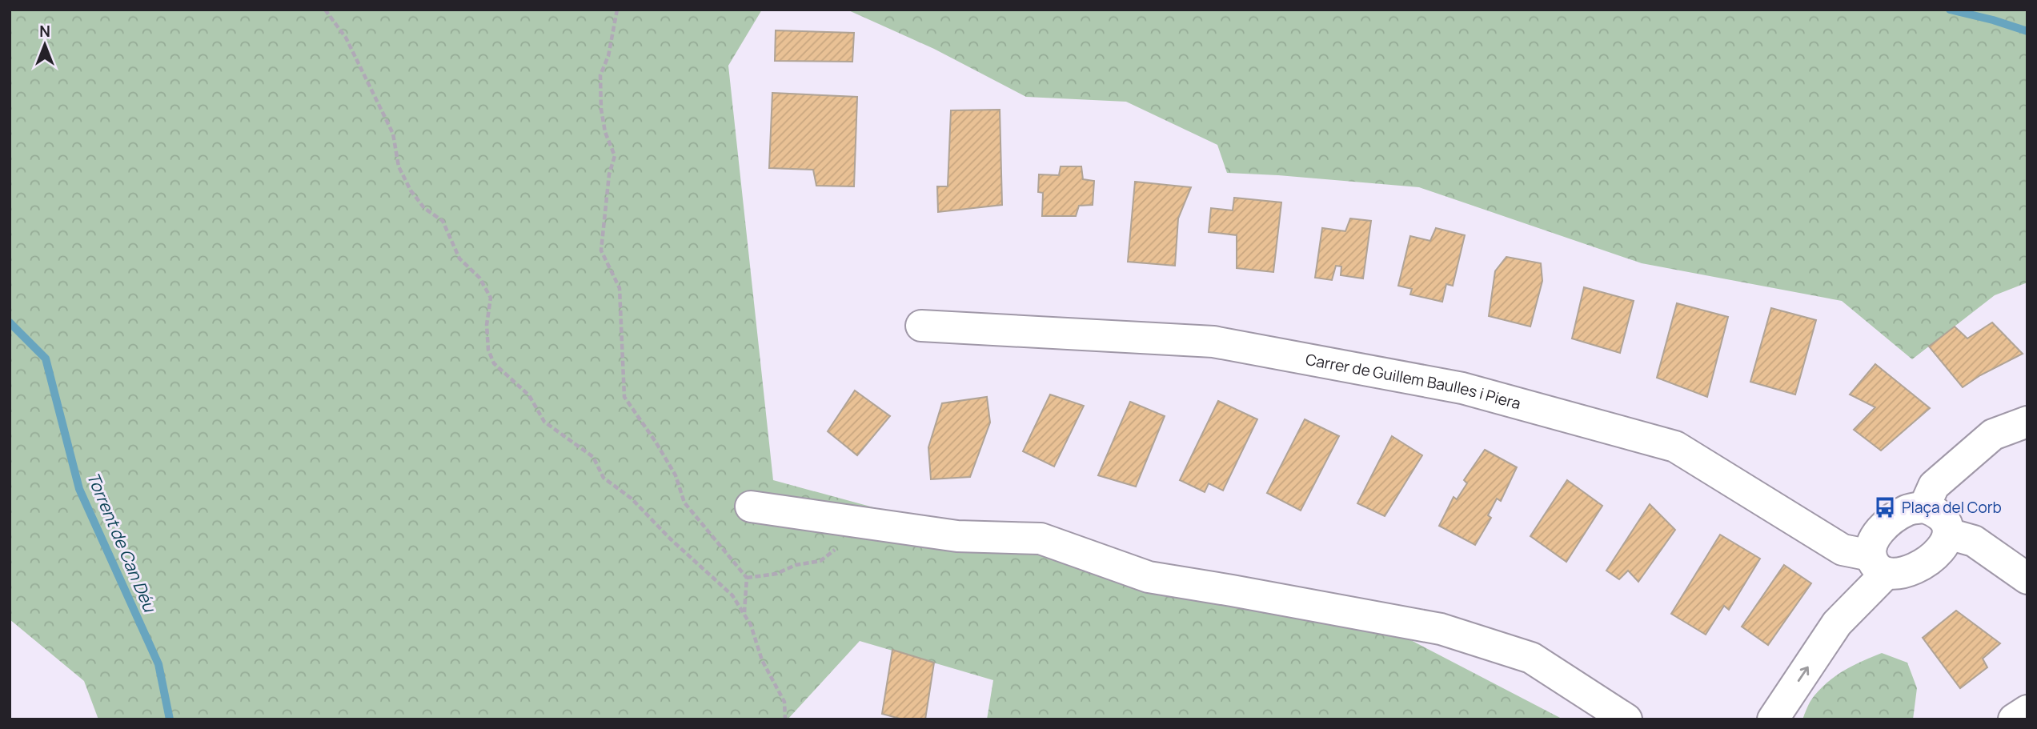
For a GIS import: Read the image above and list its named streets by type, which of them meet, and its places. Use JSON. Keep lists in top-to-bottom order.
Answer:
{
  "streets": {
    "street": ["Carrer de Guillem Baulles i Piera"]
  },
  "water": ["Torrent de Can Déu"],
  "places": {
    "bus stop": ["Plaça del Corb"]
  },
  "north": "top"
}
